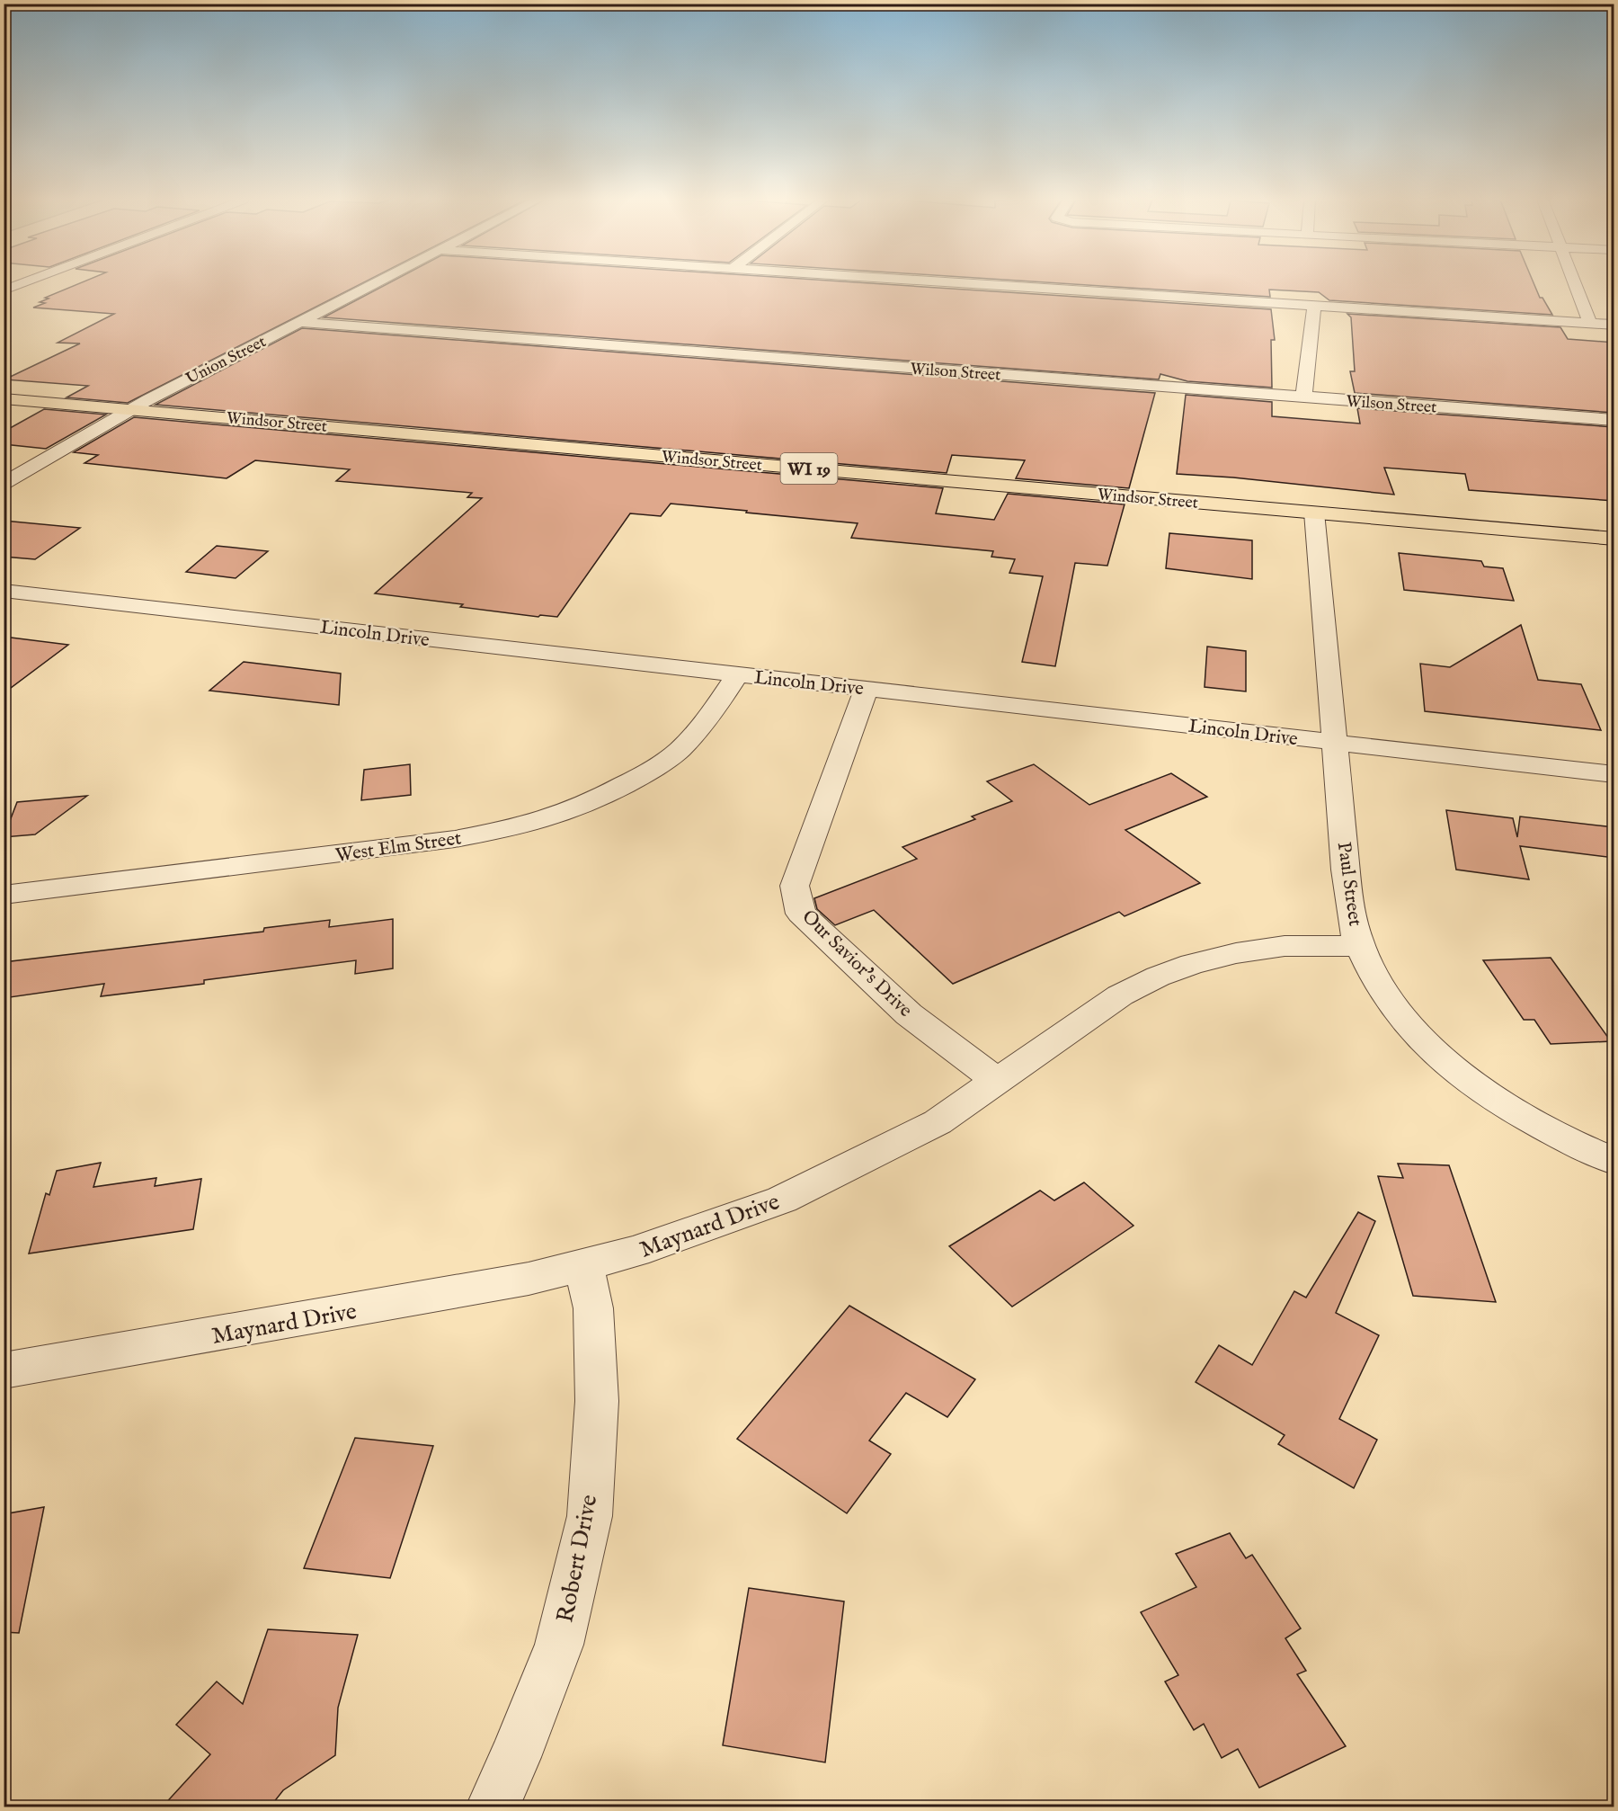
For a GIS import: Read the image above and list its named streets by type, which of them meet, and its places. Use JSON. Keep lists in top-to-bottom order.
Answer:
{
  "streets": {
    "main road": ["Windsor Street", "WI 19"],
    "street": [
      "Union Street",
      "Wilson Street",
      "Lincoln Drive",
      "West Elm Street",
      "Paul Street",
      "Our Savior's Drive",
      "Maynard Drive",
      "Robert Drive"
    ]
  },
  "crossings": [
    ["Union Street", "Wilson Street"],
    ["Union Street", "Windsor Street"],
    ["Windsor Street", "Paul Street"],
    ["Lincoln Drive", "West Elm Street"],
    ["Lincoln Drive", "Paul Street"],
    ["Lincoln Drive", "Our Savior's Drive"],
    ["Paul Street", "Maynard Drive"],
    ["Our Savior's Drive", "Maynard Drive"],
    ["Maynard Drive", "Robert Drive"]
  ]
}
